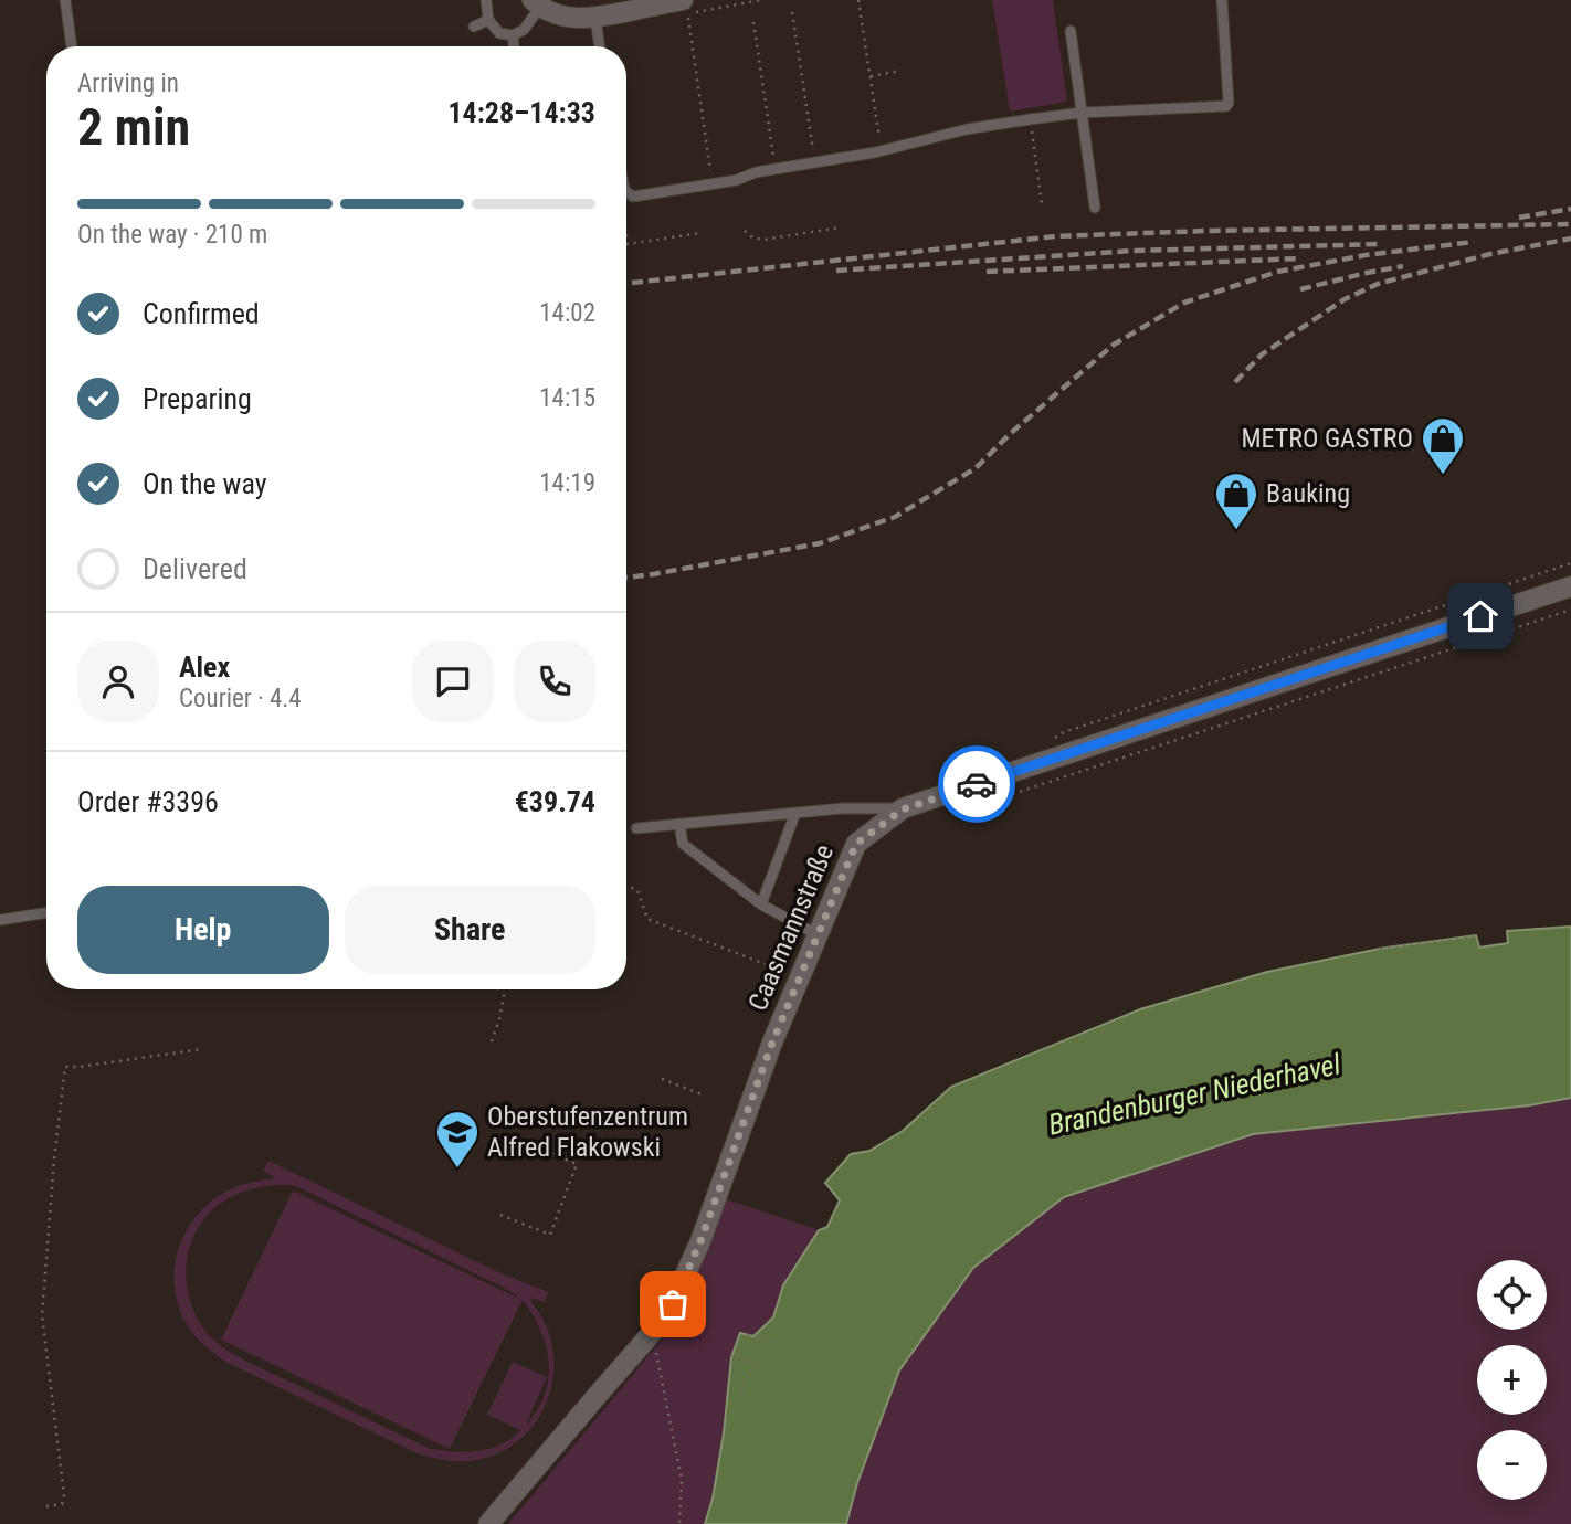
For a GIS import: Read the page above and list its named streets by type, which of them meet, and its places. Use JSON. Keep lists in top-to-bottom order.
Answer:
{
  "streets": {
    "street": ["Caasmannstraße"]
  },
  "water": ["Brandenburger Niederhavel"],
  "places": {
    "shop": ["METRO GASTRO", "Bauking"],
    "school or university": ["Oberstufenzentrum Alfred Flakowski"]
  },
  "page": {
    "heading": ["2 min", "Arriving in", "14:28–14:33"],
    "panel": [
      "Alex",
      "Courier · 4.4",
      "Order #3396",
      "€39.74"
    ],
    "bar": "On the way · 210 m",
    "list": [
      ["Confirmed", "14:02"],
      ["Preparing", "14:15"],
      ["On the way", "14:19"],
      "Delivered"
    ],
    "buttons": ["Help", "Share"],
    "map_buttons": ["+", "−"]
  }
}
